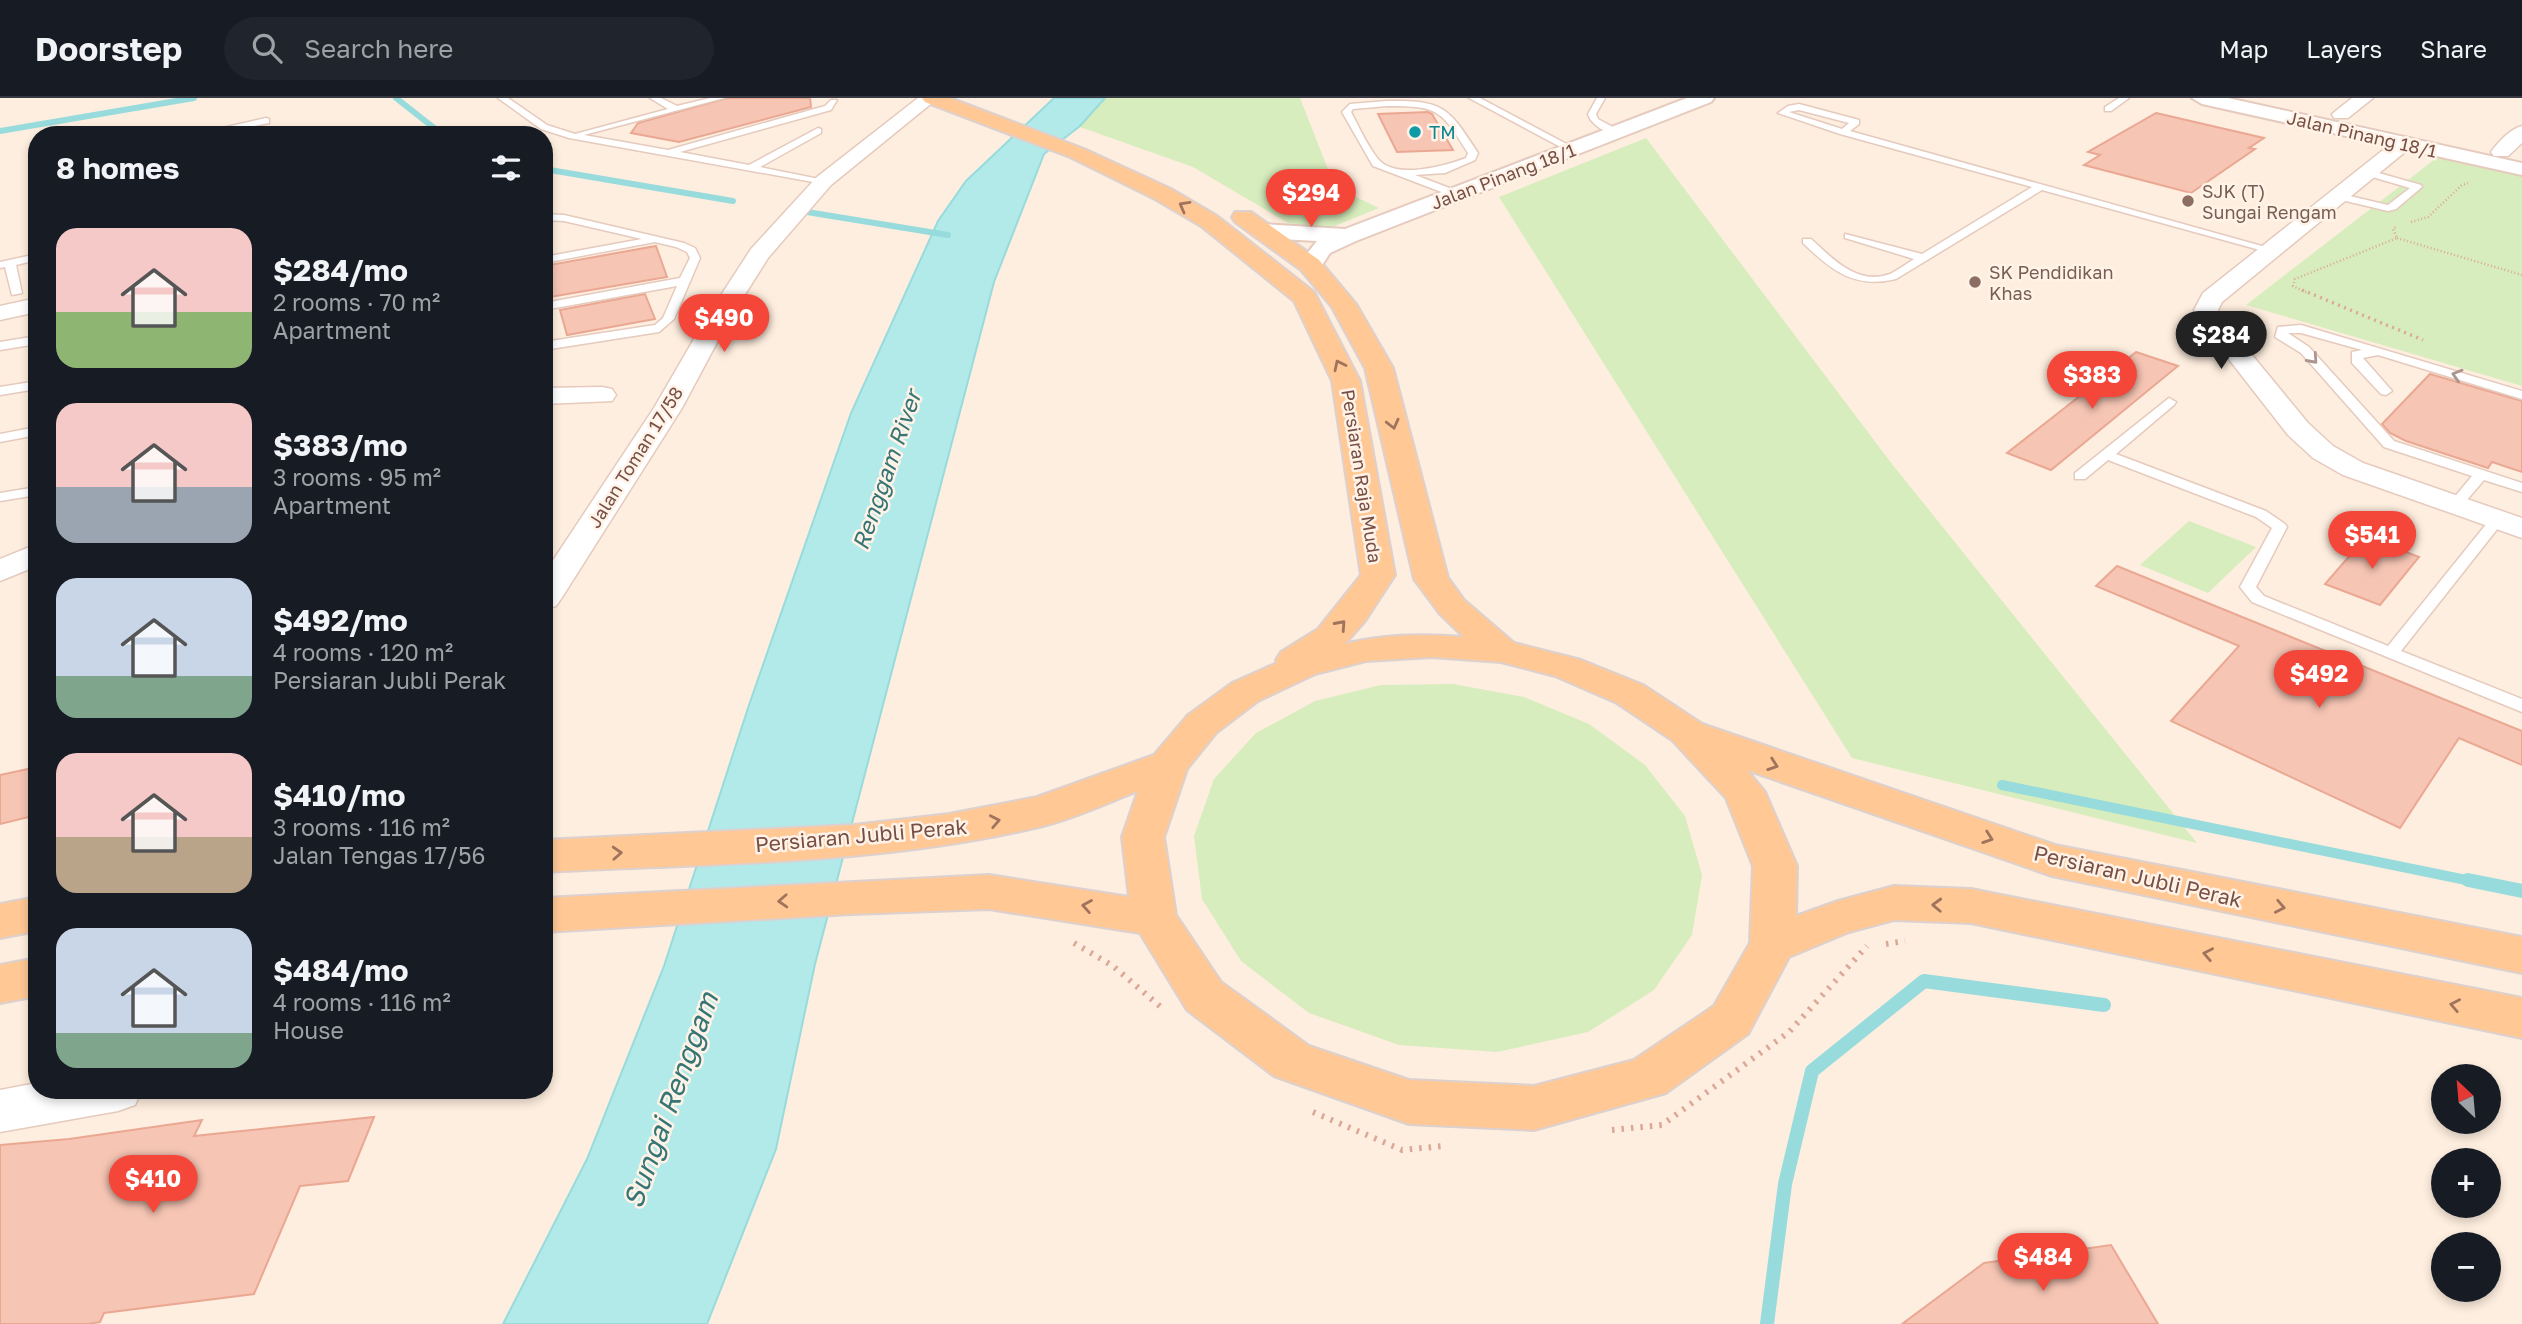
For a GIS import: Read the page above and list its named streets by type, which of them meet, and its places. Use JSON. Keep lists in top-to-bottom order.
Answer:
{
  "streets": {
    "main road": ["Persiaran Raja Muda", "Persiaran Jubli Perak"],
    "street": ["Jalan Pinang 18/1", "Jalan Toman 17/58"]
  },
  "crossings": [
    ["Jalan Pinang 18/1", "Persiaran Raja Muda"],
    ["Jalan Toman 17/58", "Persiaran Raja Muda"]
  ],
  "water": ["Renggam River", "Sungai Renggam"],
  "places": ["TM", "SJK (T) Sungai Rengam", "SK Pendidikan Khas"],
  "north": "top left",
  "page": {
    "header": "Doorstep",
    "search": "Search here",
    "nav": ["Map", "Layers", "Share"],
    "heading": "8 homes",
    "price": [
      "$294",
      "$490",
      "$284",
      "$383",
      "$541",
      "$492",
      "$410",
      "$484"
    ],
    "list": [
      {
        "name": "$284/mo",
        "note": "2 rooms · 70 m² · Apartment"
      },
      {
        "name": "$383/mo",
        "note": "3 rooms · 95 m² · Apartment"
      },
      {
        "name": "$492/mo",
        "note": "4 rooms · 120 m² · Persiaran Jubli Perak"
      },
      {
        "name": "$410/mo",
        "note": "3 rooms · 116 m² · Jalan Tengas 17/56"
      },
      {
        "name": "$484/mo",
        "note": "4 rooms · 116 m² · House"
      }
    ],
    "map_buttons": ["+", "−"]
  }
}
